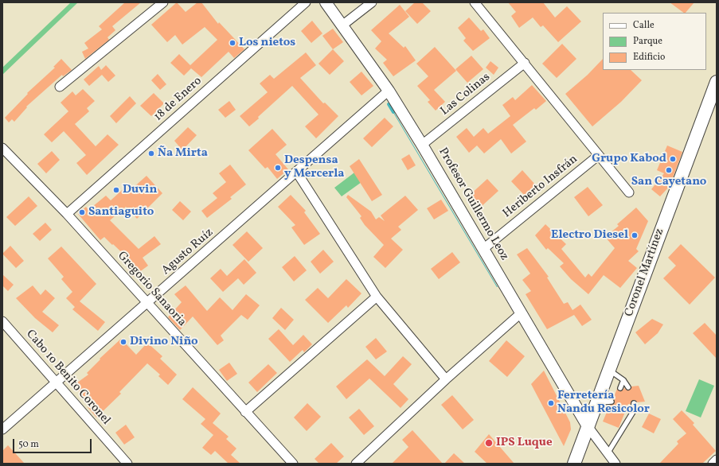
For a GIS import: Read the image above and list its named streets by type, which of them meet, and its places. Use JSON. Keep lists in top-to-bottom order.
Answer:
{
  "streets": {
    "main road": ["Coronel Martínez"],
    "street": [
      "Las Colinas",
      "18 de Enero",
      "Heriberto Insfrán",
      "Profesor Guillermo Leoz",
      "Agusto Ruíz",
      "Gregorio Sanaoria",
      "Cabo 1o Benito Coronel"
    ]
  },
  "crossings": [
    ["Las Colinas", "Profesor Guillermo Leoz"],
    ["18 de Enero", "Gregorio Sanaoria"],
    ["Heriberto Insfrán", "Profesor Guillermo Leoz"],
    ["Profesor Guillermo Leoz", "Agusto Ruíz"],
    ["Profesor Guillermo Leoz", "Coronel Martínez"],
    ["Agusto Ruíz", "Gregorio Sanaoria"],
    ["Agusto Ruíz", "Cabo 1o Benito Coronel"]
  ],
  "places": [
    "Los nietos",
    "Ña Mirta",
    "Grupo Kabod",
    "Despensa y Mercerla",
    "San Cayetano",
    "Duvin",
    "Santiaguito",
    "Electro Diesel",
    "Divino Niño",
    "Ferretería Nandu Resicolor",
    "IPS Luque"
  ],
  "legend": ["Calle", "Parque", "Edificio"],
  "scale_bar": "50 m"
}
